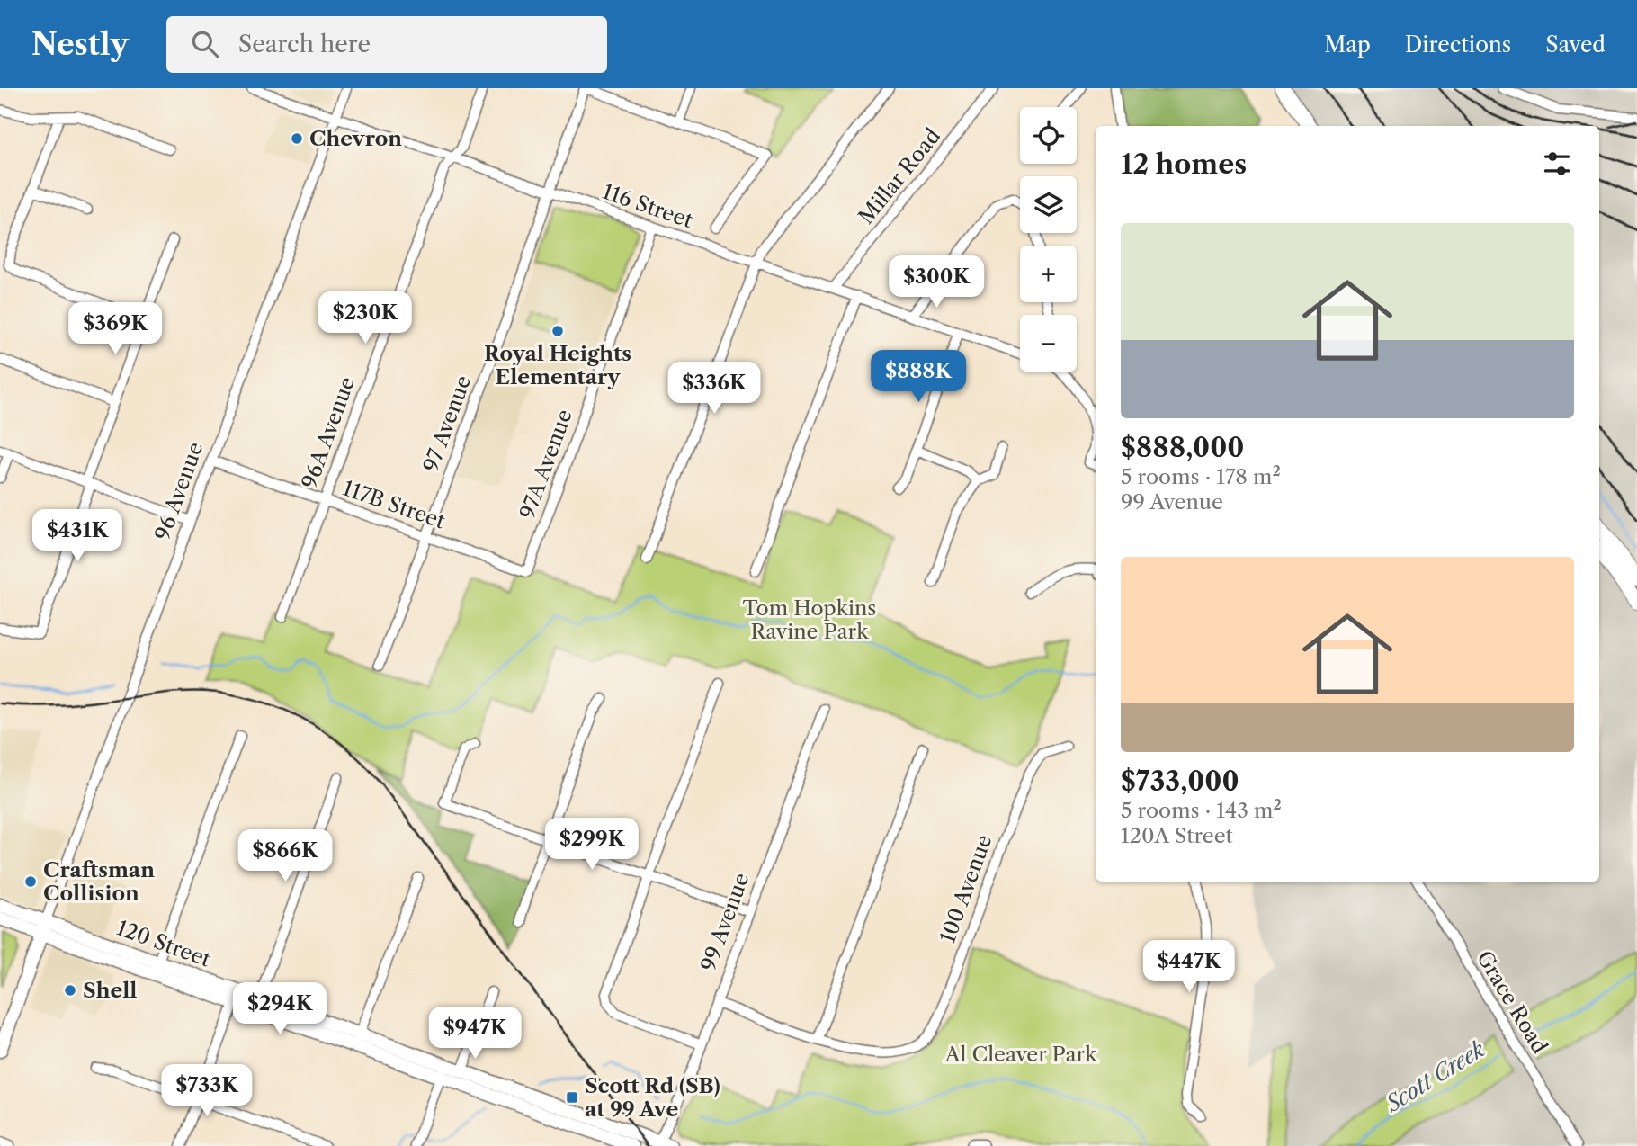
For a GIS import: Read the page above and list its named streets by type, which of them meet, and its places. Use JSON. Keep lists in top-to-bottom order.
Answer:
{
  "streets": {
    "main road": ["96 Avenue", "120 Street"],
    "street": [
      "Millar Road",
      "116 Street",
      "97 Avenue",
      "96A Avenue",
      "97A Avenue",
      "117B Street",
      "100 Avenue",
      "99 Avenue",
      "Grace Road"
    ]
  },
  "crossings": [
    ["Millar Road", "116 Street"],
    ["116 Street", "97 Avenue"],
    ["116 Street", "96A Avenue"],
    ["116 Street", "97A Avenue"],
    ["116 Street", "96 Avenue"],
    ["97 Avenue", "117B Street"],
    ["96A Avenue", "117B Street"],
    ["97A Avenue", "117B Street"],
    ["96 Avenue", "117B Street"],
    ["96 Avenue", "120 Street"],
    ["99 Avenue", "120 Street"]
  ],
  "water": ["Scott Creek"],
  "parks": ["Tom Hopkins Ravine Park", "Al Cleaver Park"],
  "places": {
    "other": [
      "Chevron",
      "Royal Heights Elementary",
      "Craftsman Collision",
      "Shell"
    ],
    "transit": ["Scott Rd (SB) at 99 Ave"]
  },
  "page": {
    "header": "Nestly",
    "search": "Search here",
    "nav": ["Map", "Directions", "Saved"],
    "map_buttons": ["+", "−"],
    "heading": "12 homes",
    "list": [
      {
        "name": "$888,000",
        "note": "5 rooms · 178 m² · 99 Avenue"
      },
      {
        "name": "$733,000",
        "note": "5 rooms · 143 m² · 120A Street"
      }
    ],
    "price": [
      "$300K",
      "$230K",
      "$369K",
      "$888K",
      "$336K",
      "$431K",
      "$299K",
      "$866K",
      "$447K",
      "$294K",
      "$947K",
      "$733K"
    ]
  }
}
